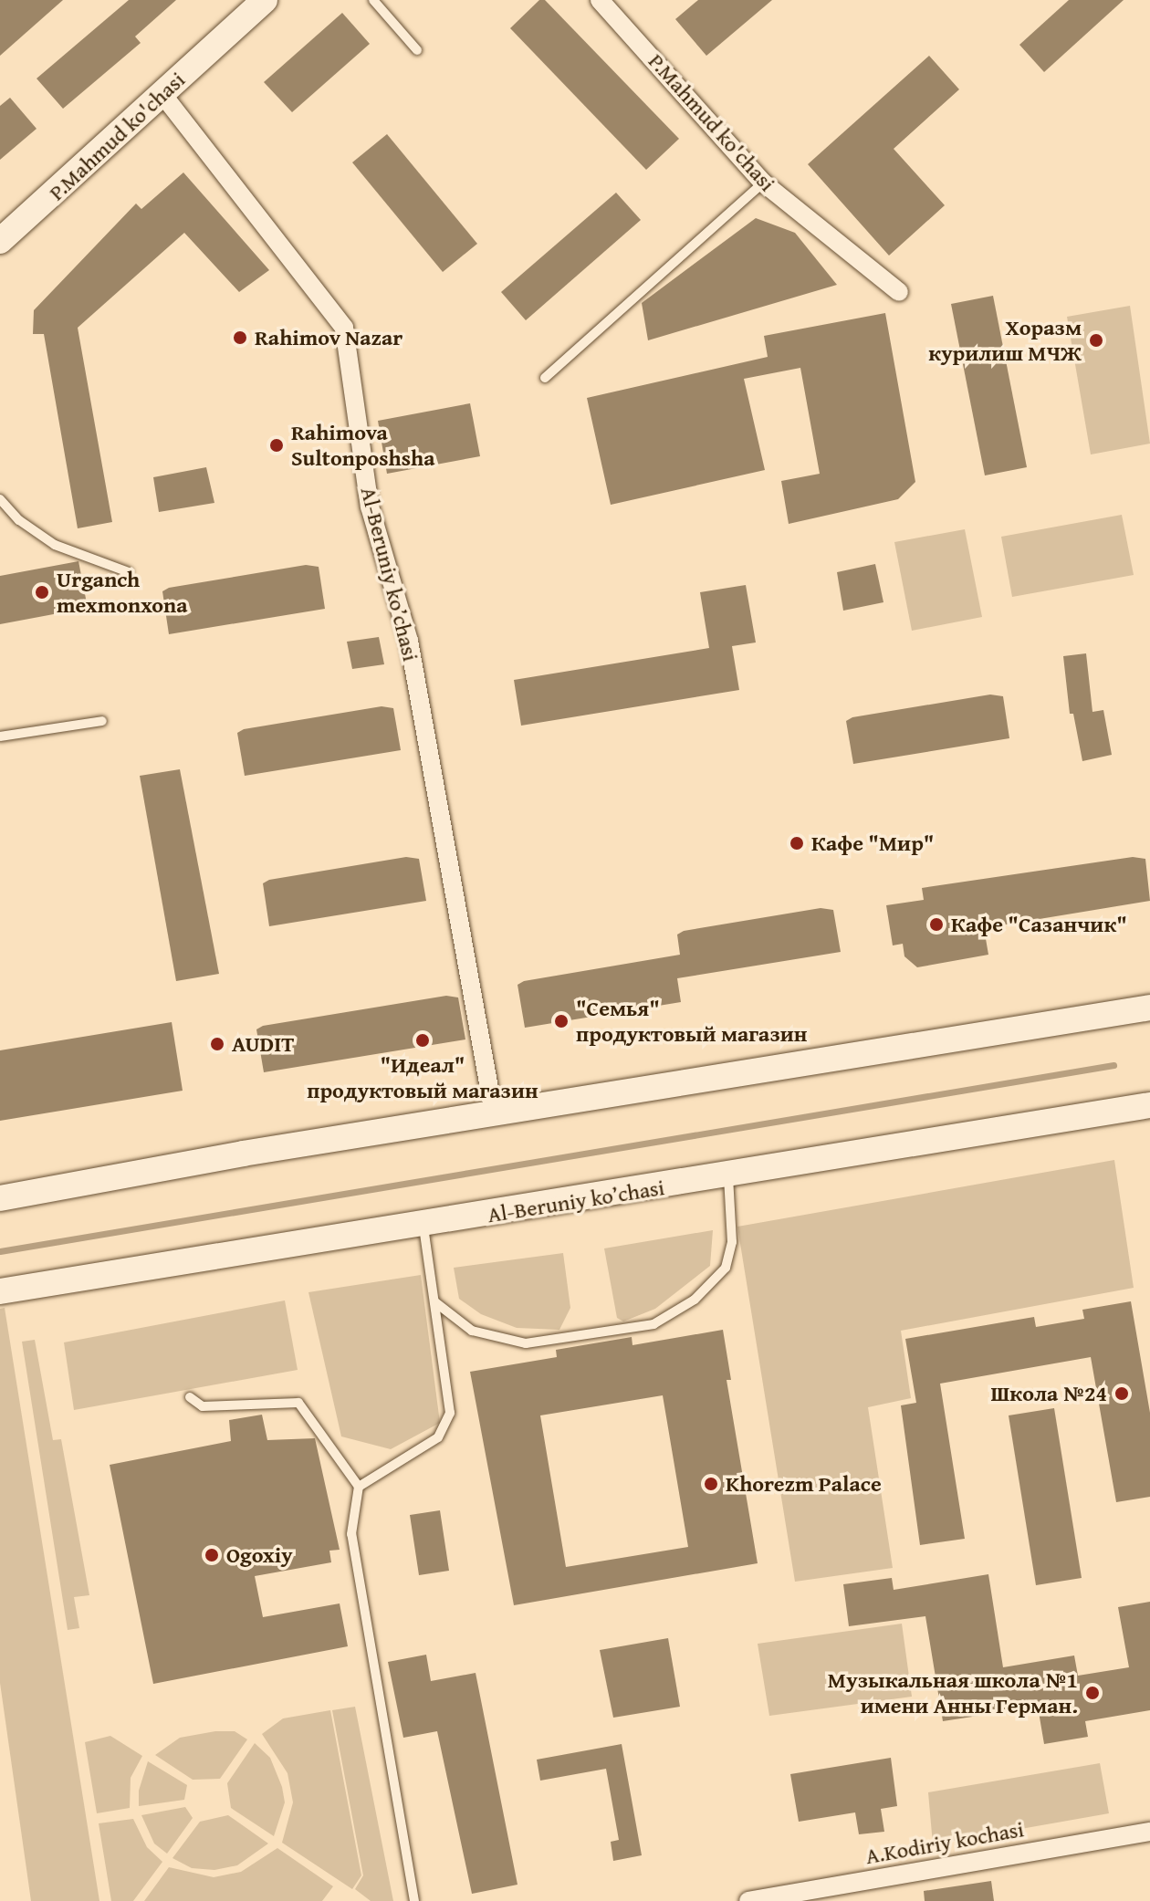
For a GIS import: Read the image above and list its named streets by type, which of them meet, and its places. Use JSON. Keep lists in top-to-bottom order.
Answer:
{
  "streets": {
    "main road": ["P.Mahmud ko'chasi", "Al-Beruniy ko’chasi"],
    "street": ["A.Kodiriy kochasi"]
  },
  "crossings": [
    ["P.Mahmud ko'chasi", "Al-Beruniy ko’chasi"]
  ],
  "places": [
    "Rahimov Nazar",
    "Хоразм курилиш МЧЖ",
    "Rahimova Sultonposhsha",
    "Urganch mexmonxona",
    "Кафе \"Мир\"",
    "Кафе \"Сазанчик\"",
    "\"Семья\" продуктовый магазин",
    "\"Идеал\" продуктовый магазин",
    "AUDIT",
    "Школа №24",
    "Khorezm Palace",
    "Ogoxiy",
    "Музыкальная школа №1 имени Анны Герман."
  ]
}
